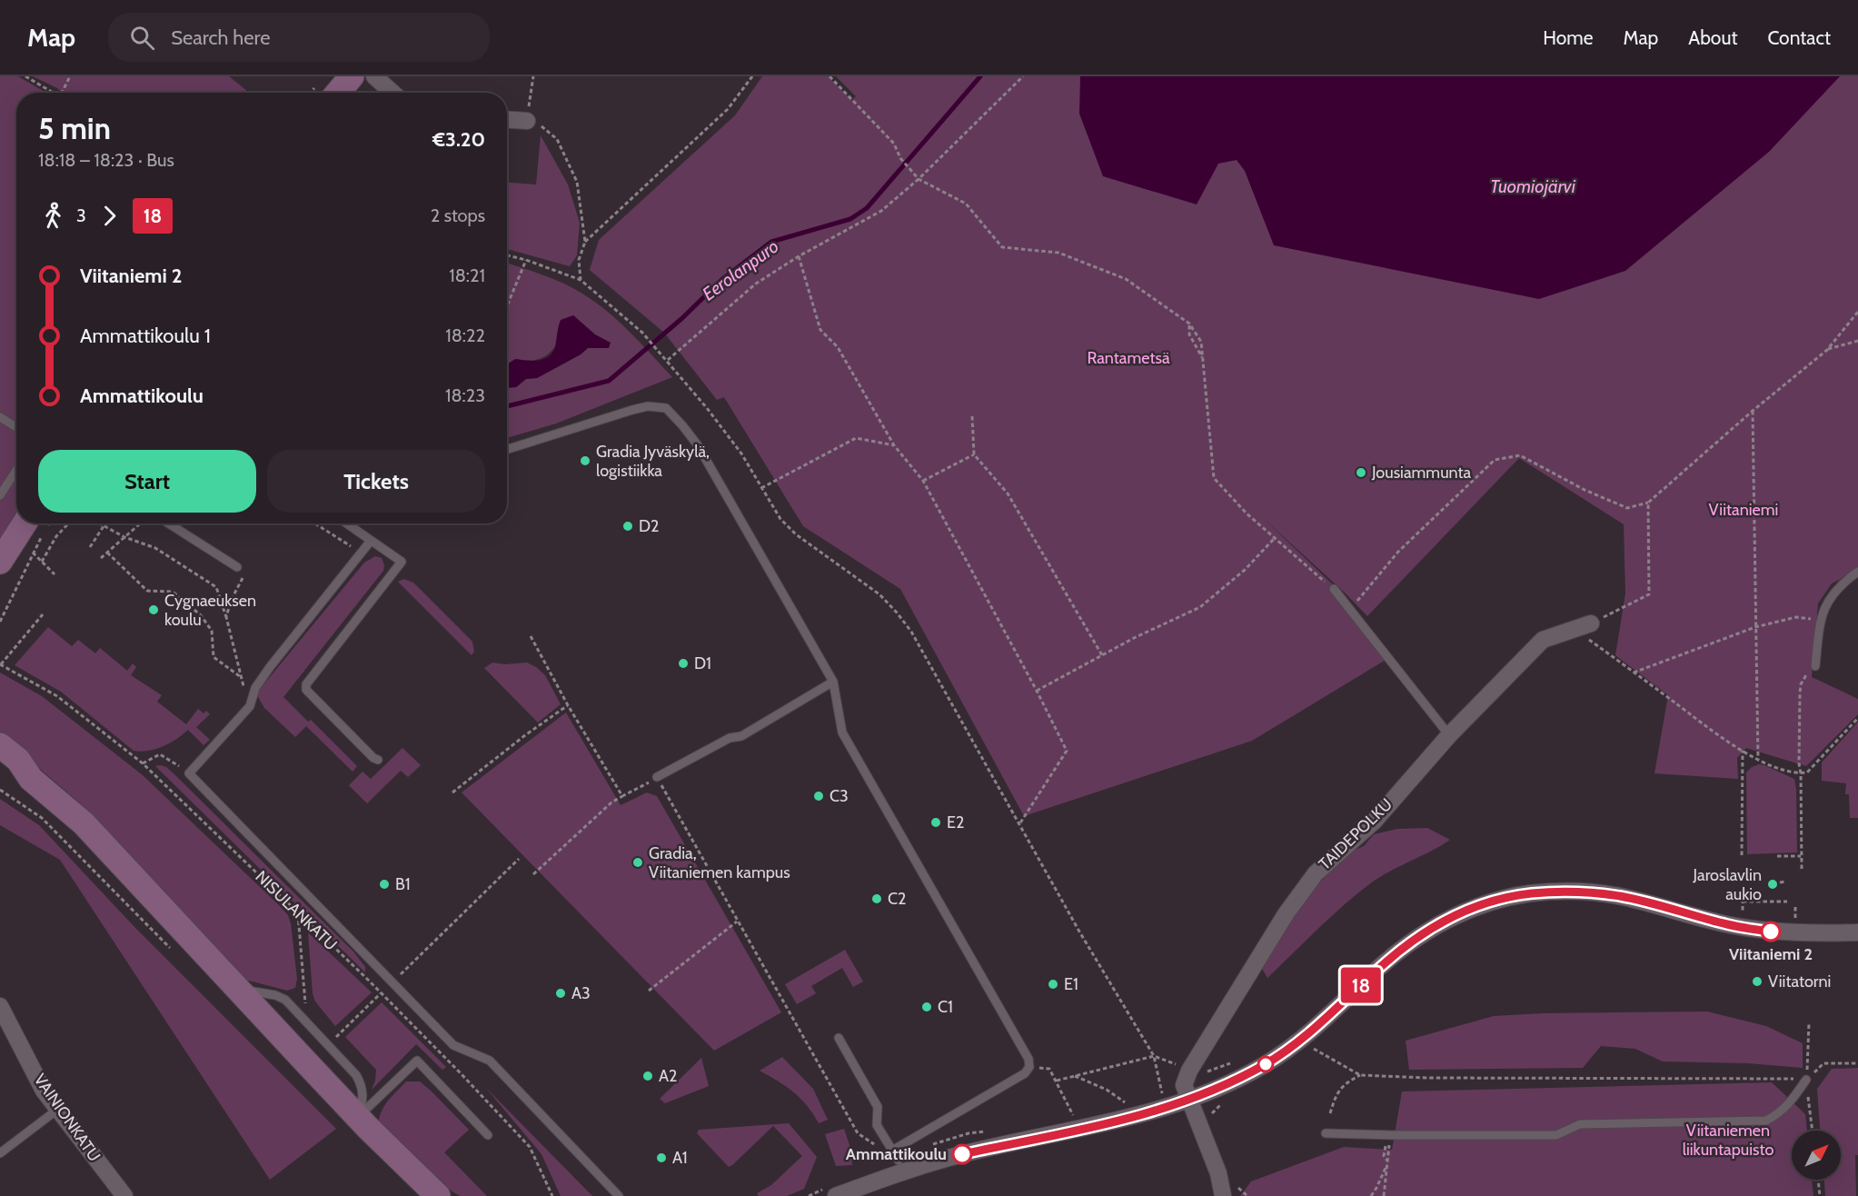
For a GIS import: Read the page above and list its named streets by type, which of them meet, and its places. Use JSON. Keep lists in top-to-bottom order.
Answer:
{
  "streets": {
    "street": ["TAIDEPOLKU", "VAINIONKATU"],
    "path": ["NISULANKATU"]
  },
  "water": ["Tuomiojärvi", "Eerolanpuro"],
  "parks": ["Rantametsä", "Viitaniemi", "Viitaniemen liikuntapuisto"],
  "places": [
    "Gradia Jyväskylä, logistiikka",
    "Jousiammunta",
    "D2",
    "Cygnaeuksen koulu",
    "D1",
    "C3",
    "E2",
    "Gradia, Viitaniemen kampus",
    "B1",
    "Jaroslavlin aukio",
    "C2",
    "Viitaniemi 2",
    "Viitatorni",
    "E1",
    "A3",
    "C1",
    "A2",
    "Ammattikoulu",
    "A1"
  ],
  "lines": ["bus line 18"],
  "north": "top right",
  "page": {
    "header": "Map",
    "search": "Search here",
    "nav": [
      "Home",
      "Map",
      "About",
      "Contact"
    ],
    "on_map": "18",
    "heading": ["5 min", "18:18 – 18:23 · Bus", "€3.20"],
    "legs": ["3", "18", "2 stops"],
    "list": [
      {
        "name": "Viitaniemi 2",
        "value": "18:21"
      },
      {
        "name": "Ammattikoulu 1",
        "value": "18:22"
      },
      {
        "name": "Ammattikoulu",
        "value": "18:23"
      }
    ],
    "buttons": ["Start", "Tickets"]
  }
}
